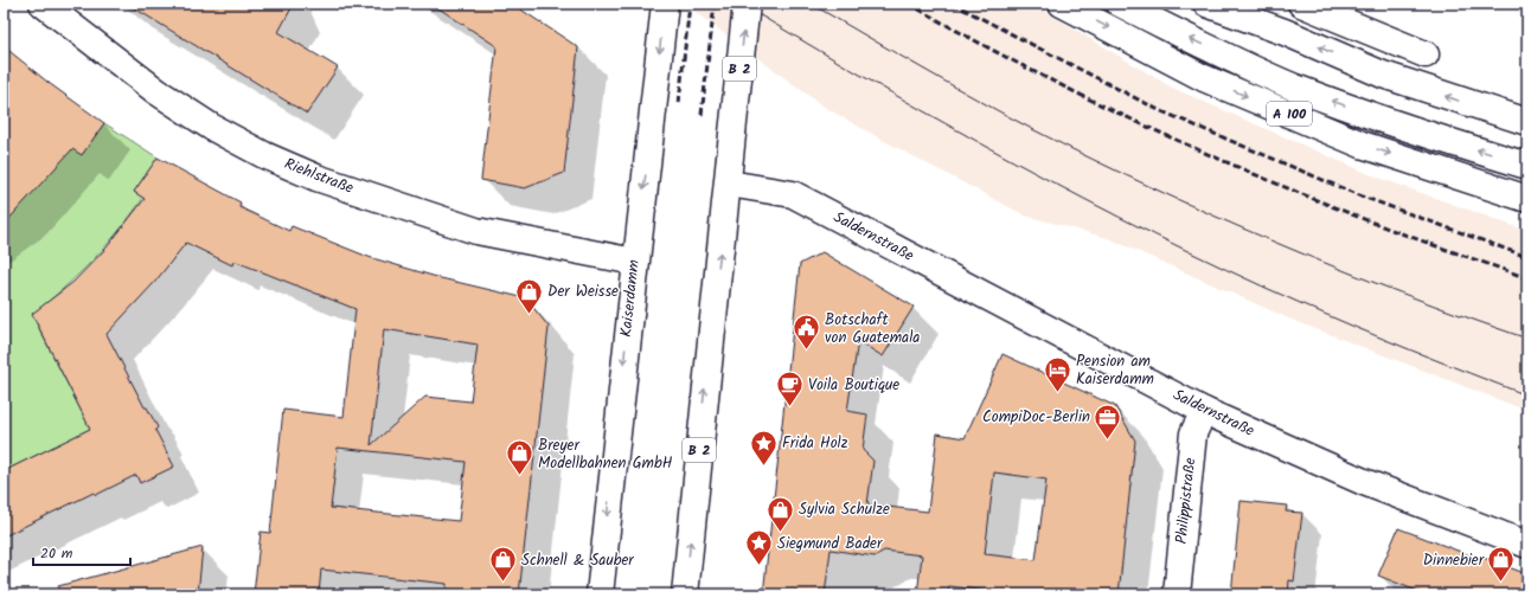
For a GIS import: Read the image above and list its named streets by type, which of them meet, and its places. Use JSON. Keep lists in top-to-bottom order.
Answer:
{
  "streets": {
    "main road": [
      "B 2",
      "A 100",
      "Riehlstraße",
      "Saldernstraße",
      "Kaiserdamm",
      "Philippistraße"
    ]
  },
  "crossings": [
    ["B 2", "Saldernstraße"],
    ["Riehlstraße", "Kaiserdamm"],
    ["Saldernstraße", "Philippistraße"]
  ],
  "places": {
    "shop": [
      "Der Weisse",
      "Breyer Modellbahnen GmbH",
      "Sylvia Schulze",
      "Schnell & Sauber",
      "Dinnebier"
    ],
    "public building": ["Botschaft von Guatemala"],
    "hotel": ["Pension am Kaiserdamm"],
    "cafe": ["Voila Boutique"],
    "office": ["CompiDoc-Berlin"],
    "place": ["Frida Holz", "Siegmund Bader"]
  },
  "scale_bar": "20 m"
}
